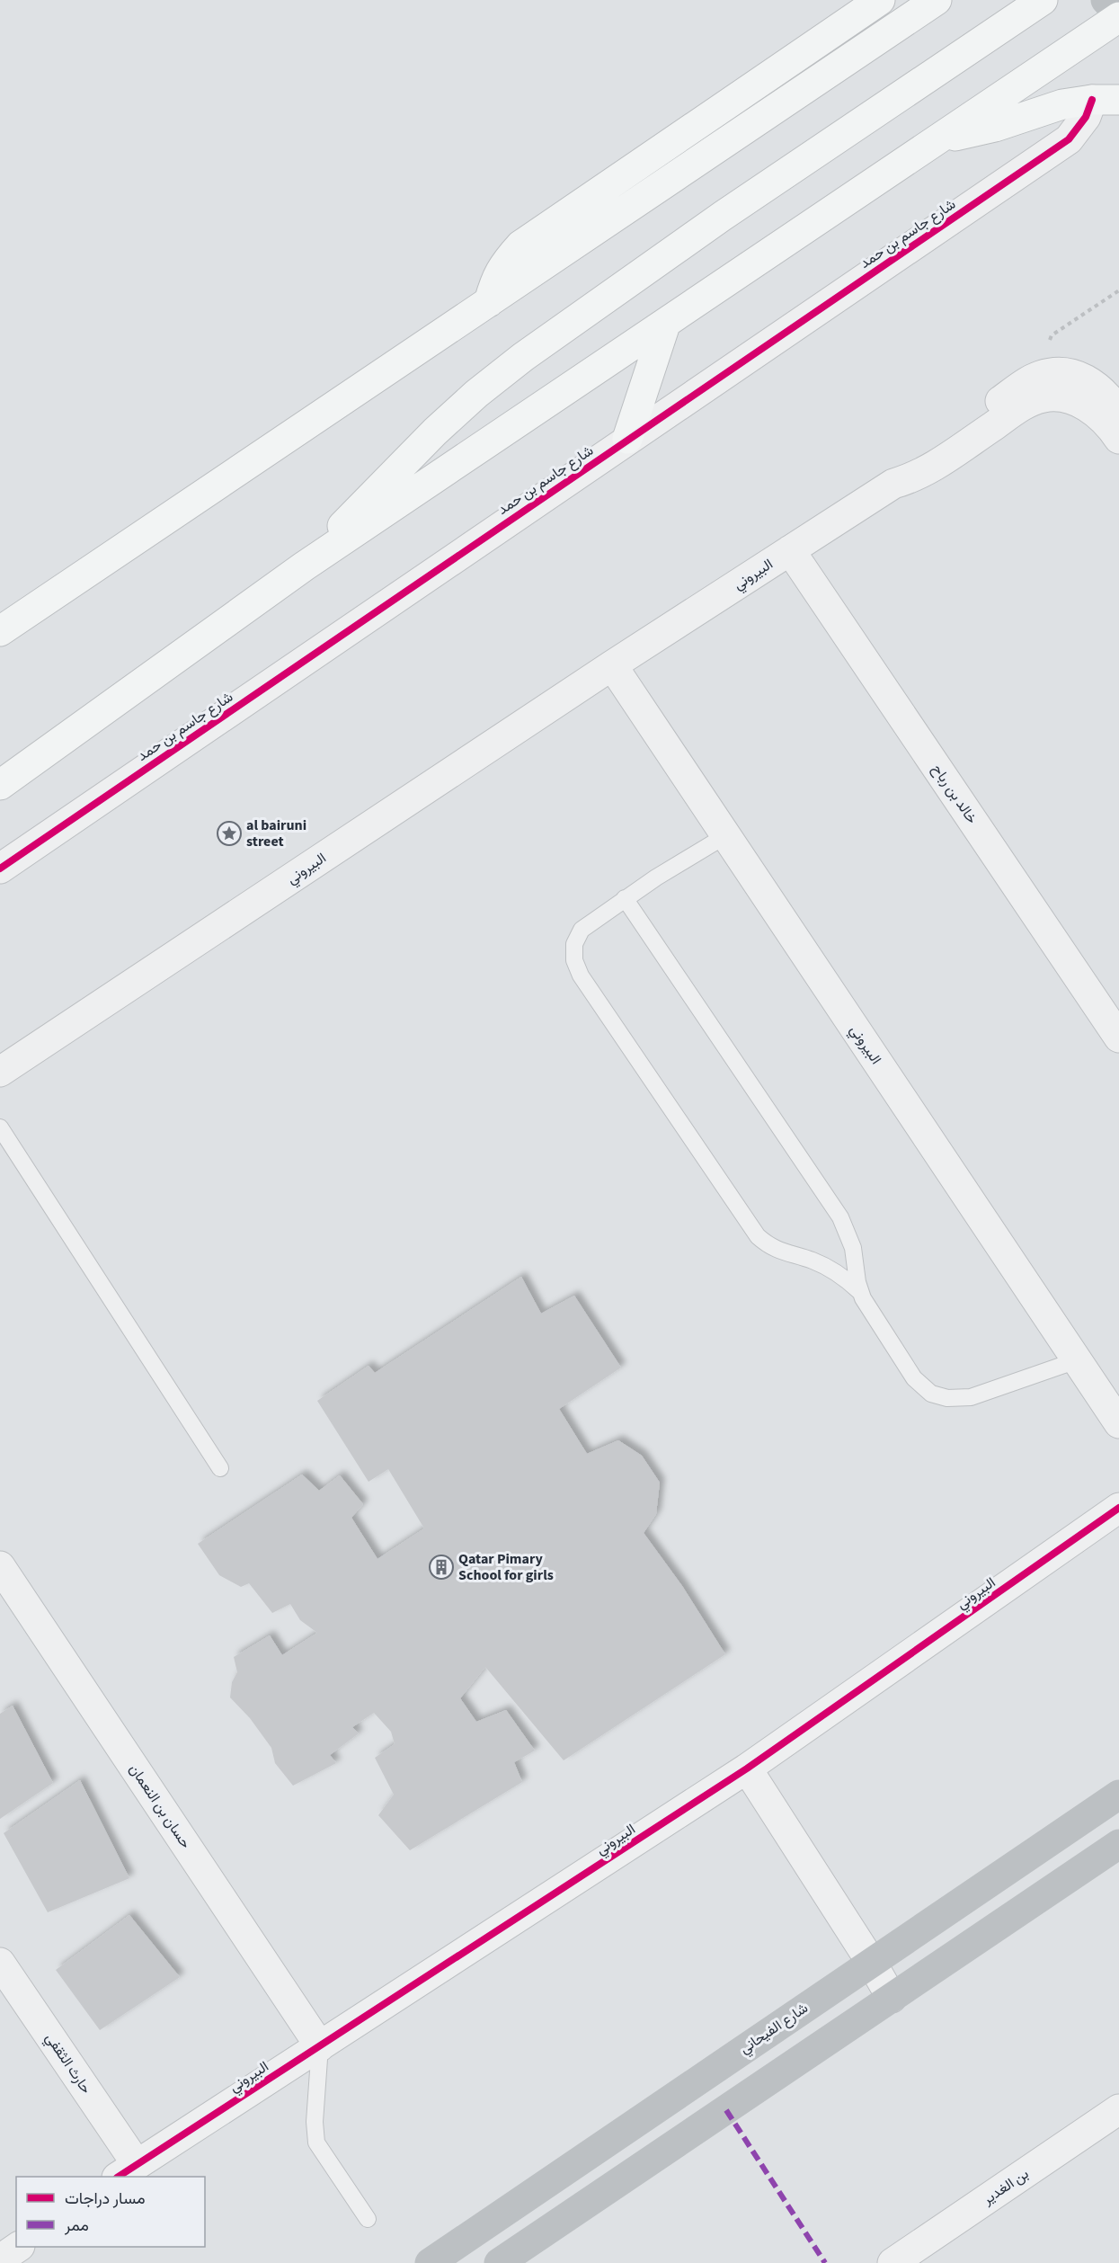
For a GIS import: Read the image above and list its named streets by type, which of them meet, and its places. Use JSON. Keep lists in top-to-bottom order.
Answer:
{
  "streets": {
    "street": [
      "شارع جاسم بن حمد",
      "البيروني",
      "خالد بن رباح",
      "حسان بن النعمان",
      "شارع الفيحاني",
      "حارث الثقفي",
      "بن الغدير"
    ]
  },
  "crossings": [
    ["البيروني", "خالد بن رباح"],
    ["البيروني", "حسان بن النعمان"],
    ["البيروني", "حارث الثقفي"]
  ],
  "places": {
    "place": ["al bairuni street"],
    "building": ["Qatar Pimary School for girls"]
  },
  "legend": ["مسار دراجات", "ممر"]
}
